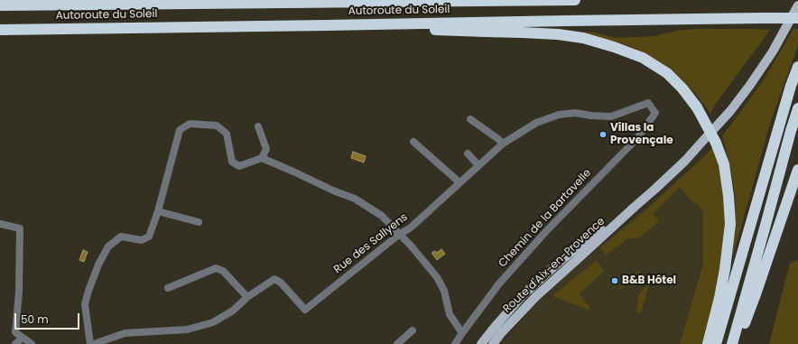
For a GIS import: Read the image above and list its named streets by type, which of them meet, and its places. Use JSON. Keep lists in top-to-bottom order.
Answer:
{
  "streets": {
    "highway": ["Autoroute du Soleil"],
    "main road": ["Route d'Aix-en-Provence"],
    "street": ["Chemin de la Bartavelle", "Rue des Sallyens"]
  },
  "crossings": [
    ["Chemin de la Bartavelle", "Rue des Sallyens"]
  ],
  "places": ["Villas la Provençale", "B&B Hôtel"],
  "scale_bar": "50 m"
}
